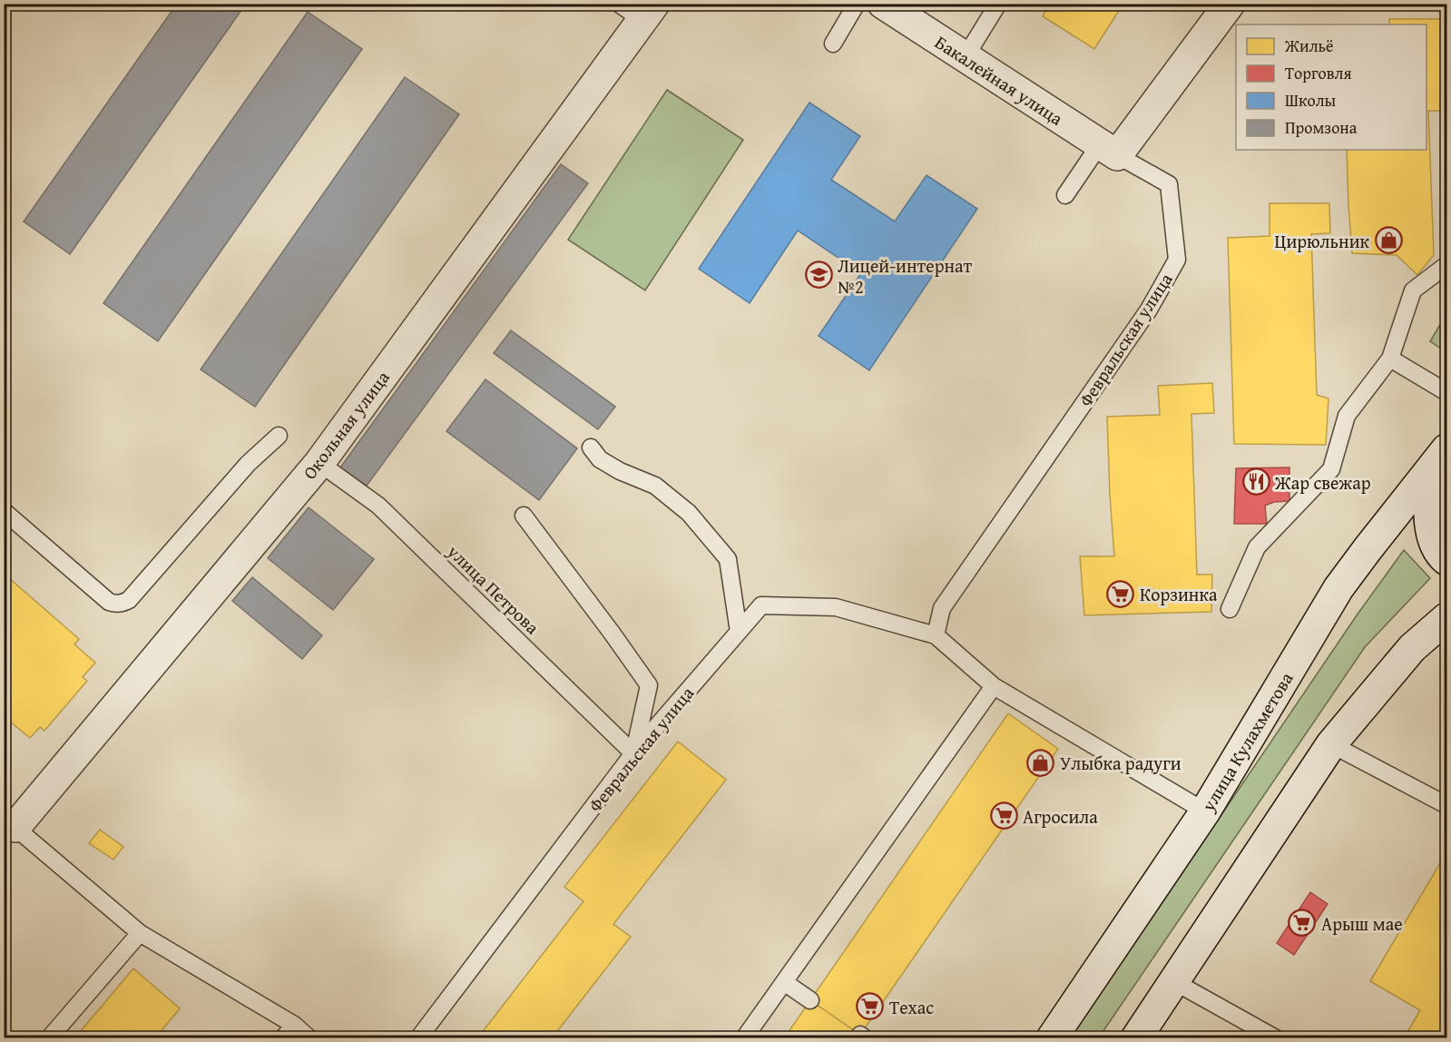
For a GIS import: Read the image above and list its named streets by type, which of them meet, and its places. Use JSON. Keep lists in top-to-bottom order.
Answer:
{
  "streets": {
    "street": ["Бакалейная улица", "Окольная улица", "улица Кулахметова"],
    "lane": ["Февральская улица", "улица Петрова"]
  },
  "crossings": [
    ["Бакалейная улица", "Февральская улица"],
    ["Февральская улица", "улица Петрова"],
    ["Февральская улица", "улица Кулахметова"],
    ["Окольная улица", "улица Петрова"]
  ],
  "places": {
    "shop": ["Цирюльник", "Улыбка радуги"],
    "school or university": ["Лицей-интернат №2"],
    "restaurant": ["Жар свежар"],
    "supermarket": [
      "Корзинка",
      "Агросила",
      "Арыш мае",
      "Техас"
    ]
  },
  "legend": [
    "Жильё",
    "Торговля",
    "Школы",
    "Промзона"
  ]
}
